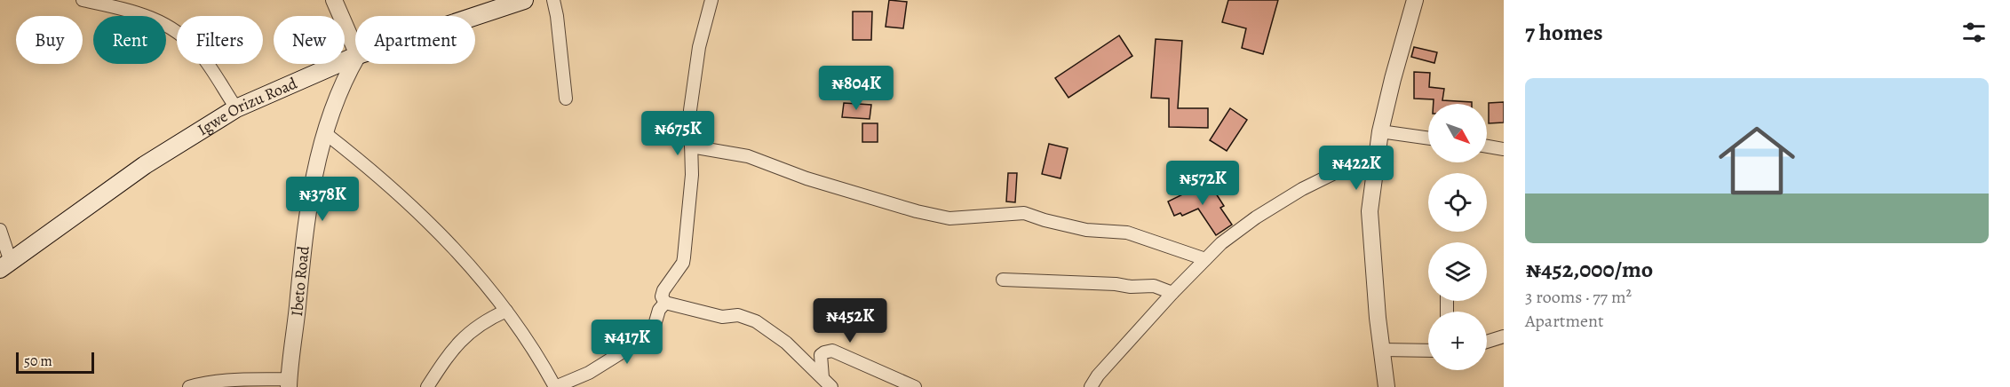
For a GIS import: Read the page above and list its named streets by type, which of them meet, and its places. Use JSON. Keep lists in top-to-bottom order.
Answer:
{
  "streets": {
    "main road": ["Igwe Orizu Road"],
    "street": ["Ibeto Road"]
  },
  "scale_bar": "50 m",
  "north": "bottom right",
  "page": {
    "heading": "7 homes",
    "chip": [
      "Buy",
      "Rent",
      "Filters",
      "New",
      "Apartment"
    ],
    "list": [
      {
        "name": "₦452,000/mo",
        "note": "3 rooms · 77 m² · Apartment"
      }
    ],
    "price": [
      "₦804K",
      "₦675K",
      "₦422K",
      "₦572K",
      "₦378K",
      "₦452K",
      "₦417K"
    ],
    "map_buttons": "+",
    "scale": "50 m"
  }
}
